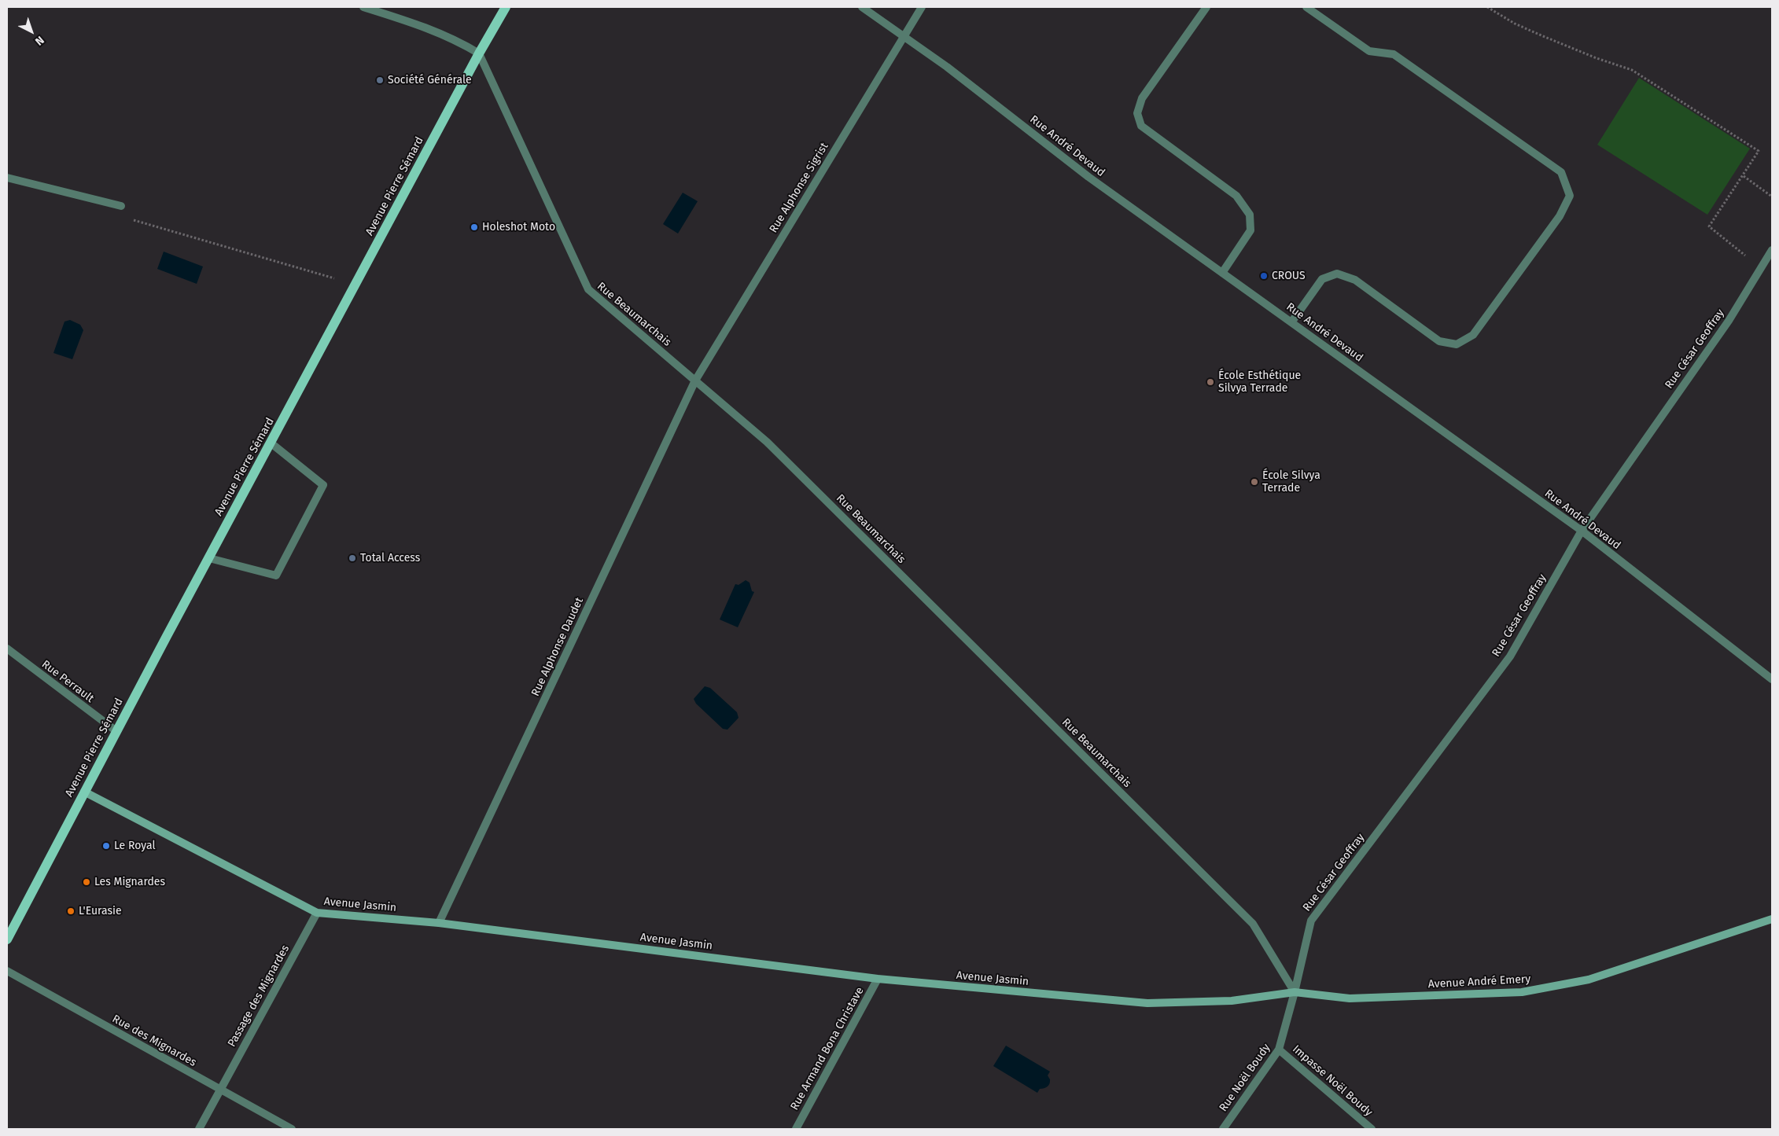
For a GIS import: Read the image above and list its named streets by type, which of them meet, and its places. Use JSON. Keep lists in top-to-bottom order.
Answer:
{
  "streets": {
    "main road": ["Avenue Pierre Sémard"],
    "street": [
      "Rue André Devaud",
      "Rue Alphonse Sigrist",
      "Rue Beaumarchais",
      "Rue César Geoffray",
      "Rue Alphonse Daudet",
      "Rue Perrault",
      "Avenue Jasmin",
      "Avenue André Emery",
      "Passage des Mignardes",
      "Rue des Mignardes",
      "Rue Armand Bona Christave",
      "Rue Noël Boudy",
      "Impasse Noël Boudy"
    ]
  },
  "crossings": [
    ["Rue André Devaud", "Rue Alphonse Sigrist"],
    ["Rue André Devaud", "Rue César Geoffray"],
    ["Avenue Pierre Sémard", "Rue Beaumarchais"],
    ["Avenue Pierre Sémard", "Rue Perrault"],
    ["Avenue Pierre Sémard", "Avenue Jasmin"],
    ["Rue Alphonse Sigrist", "Rue Beaumarchais"],
    ["Rue Alphonse Sigrist", "Rue Alphonse Daudet"],
    ["Rue Beaumarchais", "Rue César Geoffray"],
    ["Rue Beaumarchais", "Rue Alphonse Daudet"],
    ["Rue Beaumarchais", "Avenue Jasmin"],
    ["Rue Beaumarchais", "Avenue André Emery"],
    ["Rue Beaumarchais", "Rue Noël Boudy"],
    ["Rue César Geoffray", "Avenue Jasmin"],
    ["Rue César Geoffray", "Avenue André Emery"],
    ["Rue César Geoffray", "Rue Noël Boudy"],
    ["Rue Alphonse Daudet", "Avenue Jasmin"],
    ["Avenue Jasmin", "Avenue André Emery"],
    ["Avenue Jasmin", "Passage des Mignardes"],
    ["Avenue Jasmin", "Rue Armand Bona Christave"],
    ["Avenue Jasmin", "Rue Noël Boudy"],
    ["Avenue André Emery", "Rue Noël Boudy"],
    ["Passage des Mignardes", "Rue des Mignardes"],
    ["Rue Noël Boudy", "Impasse Noël Boudy"]
  ],
  "places": [
    "Société Générale",
    "Holeshot Moto",
    "CROUS",
    "École Esthétique Silvya Terrade",
    "École Silvya Terrade",
    "Total Access",
    "Le Royal",
    "Les Mignardes",
    "L'Eurasie"
  ],
  "north": "bottom right"
}
